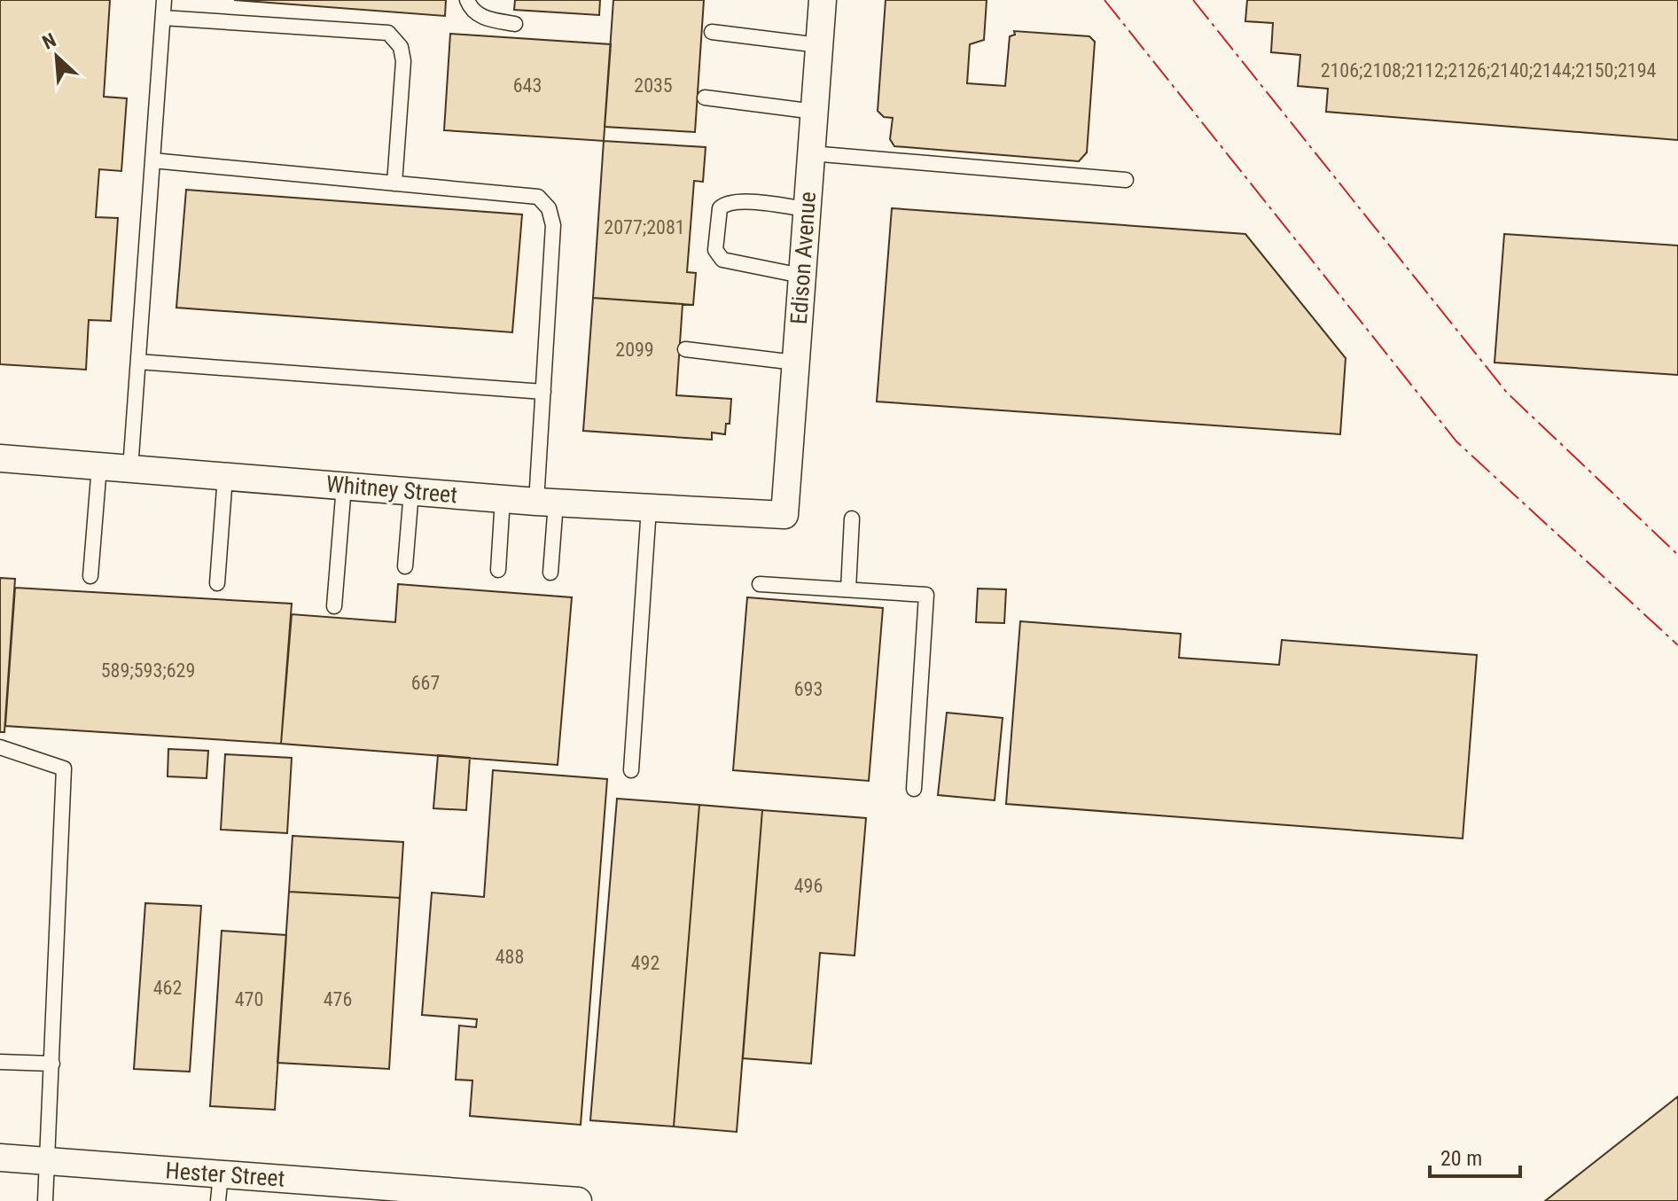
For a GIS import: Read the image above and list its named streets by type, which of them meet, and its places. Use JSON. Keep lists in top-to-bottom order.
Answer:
{
  "streets": {
    "street": ["Edison Avenue", "Whitney Street", "Hester Street"]
  },
  "crossings": [
    ["Edison Avenue", "Whitney Street"]
  ],
  "house_numbers": [
    "2106;2108;2112;2126;2140;2144;2150;2194",
    "643",
    "2035",
    "2077;2081",
    "2099",
    "589;593;629",
    "667",
    "693",
    "496",
    "488",
    "492",
    "462",
    "470",
    "476"
  ],
  "scale_bar": "20 m",
  "north": "top left"
}
